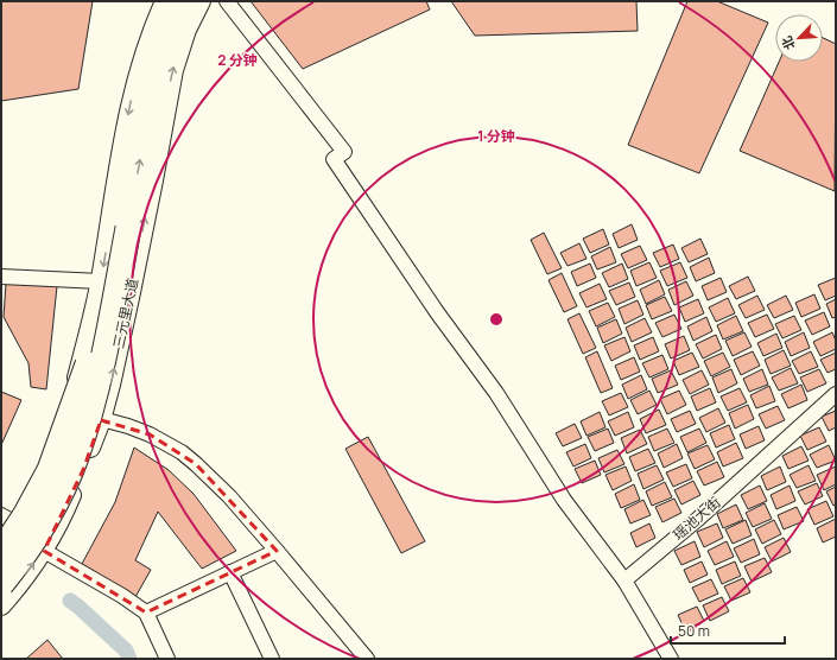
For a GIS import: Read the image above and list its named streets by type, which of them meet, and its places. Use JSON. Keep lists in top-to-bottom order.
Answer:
{
  "streets": {
    "main road": ["三元里大道"],
    "street": ["瑶池大街"]
  },
  "scale_bar": "50 m",
  "north": "bottom left",
  "rings": ["2 分钟", "1 分钟"]
}
